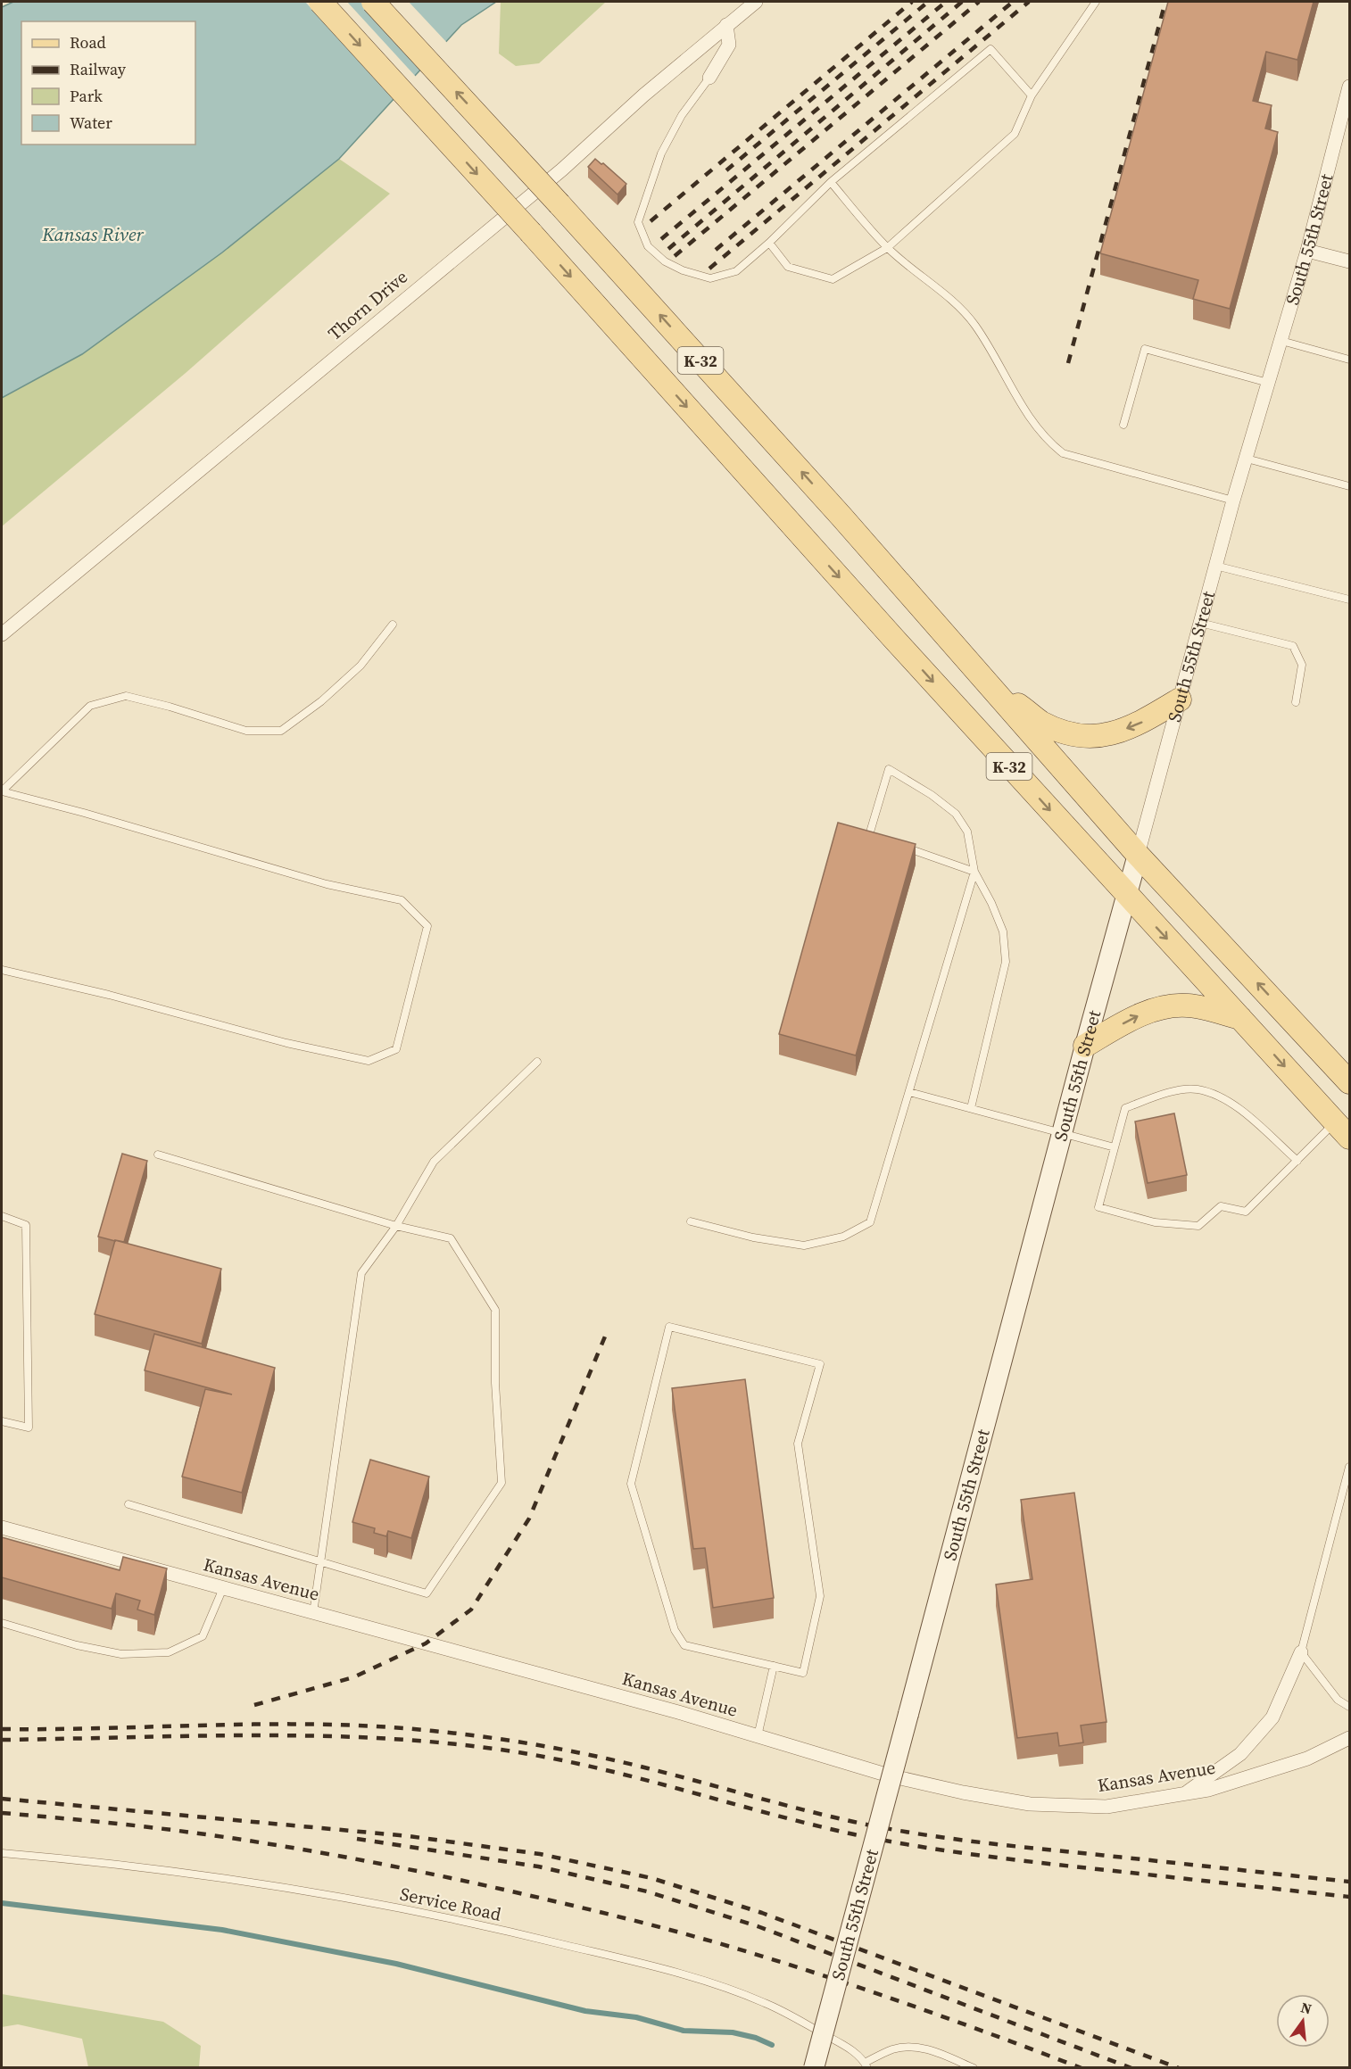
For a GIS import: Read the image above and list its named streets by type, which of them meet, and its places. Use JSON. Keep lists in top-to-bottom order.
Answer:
{
  "streets": {
    "main road": ["South 55th Street", "K-32"],
    "street": ["Thorn Drive", "Kansas Avenue"],
    "lane": ["Service Road"]
  },
  "crossings": [
    ["South 55th Street", "K-32"]
  ],
  "water": ["Kansas River"],
  "legend": [
    "Road",
    "Railway",
    "Park",
    "Water"
  ],
  "north": "top"
}
